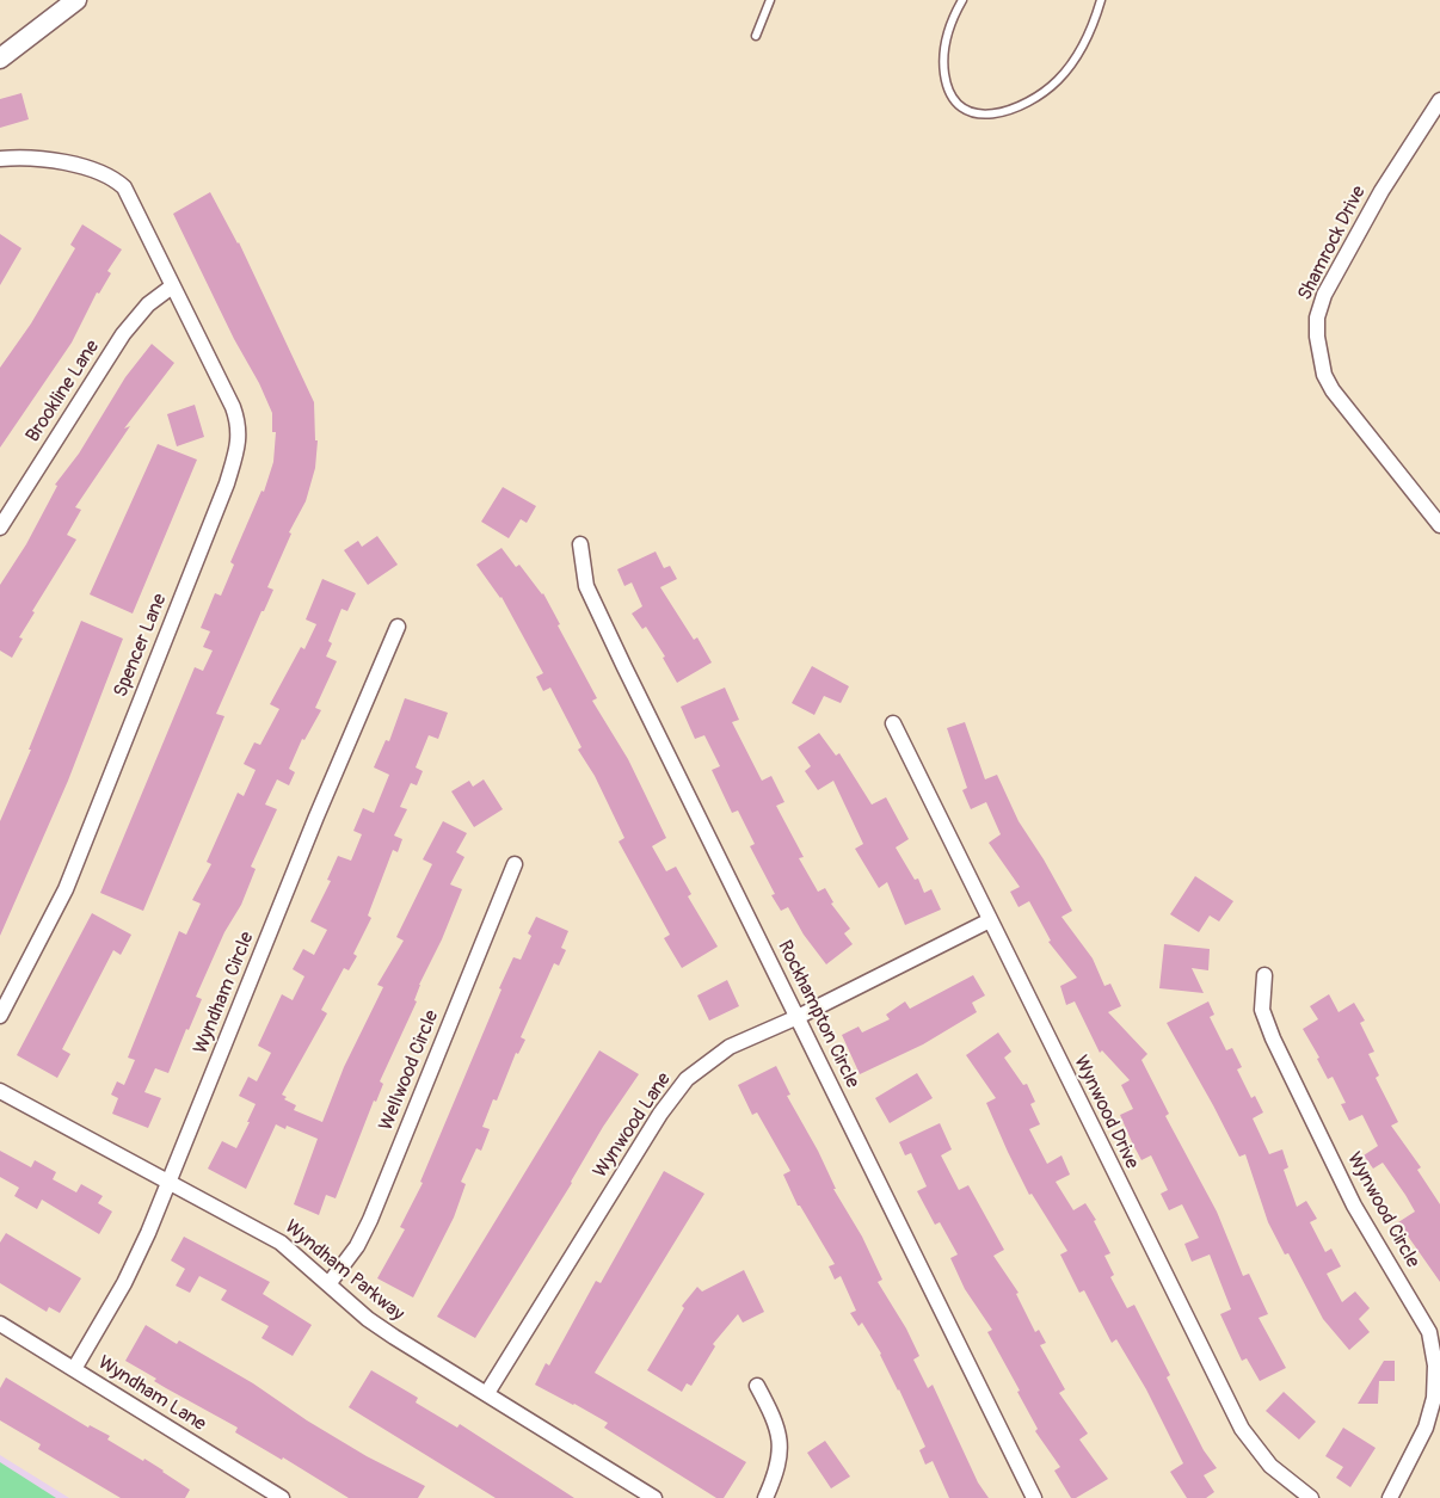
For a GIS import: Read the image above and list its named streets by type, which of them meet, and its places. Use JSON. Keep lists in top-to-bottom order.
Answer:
{
  "streets": {
    "street": [
      "Shamrock Drive",
      "Brookline Lane",
      "Spencer Lane",
      "Wyndham Circle",
      "Rockhampton Circle",
      "Wellwood Circle",
      "Wynwood Drive",
      "Wynwood Lane",
      "Wynwood Circle",
      "Wyndham Parkway",
      "Wyndham Lane"
    ]
  },
  "crossings": [
    ["Brookline Lane", "Spencer Lane"],
    ["Wyndham Circle", "Wyndham Parkway"],
    ["Wyndham Circle", "Wyndham Lane"],
    ["Rockhampton Circle", "Wynwood Lane"],
    ["Wellwood Circle", "Wyndham Parkway"],
    ["Wynwood Drive", "Wynwood Lane"],
    ["Wynwood Lane", "Wyndham Parkway"]
  ]
}
